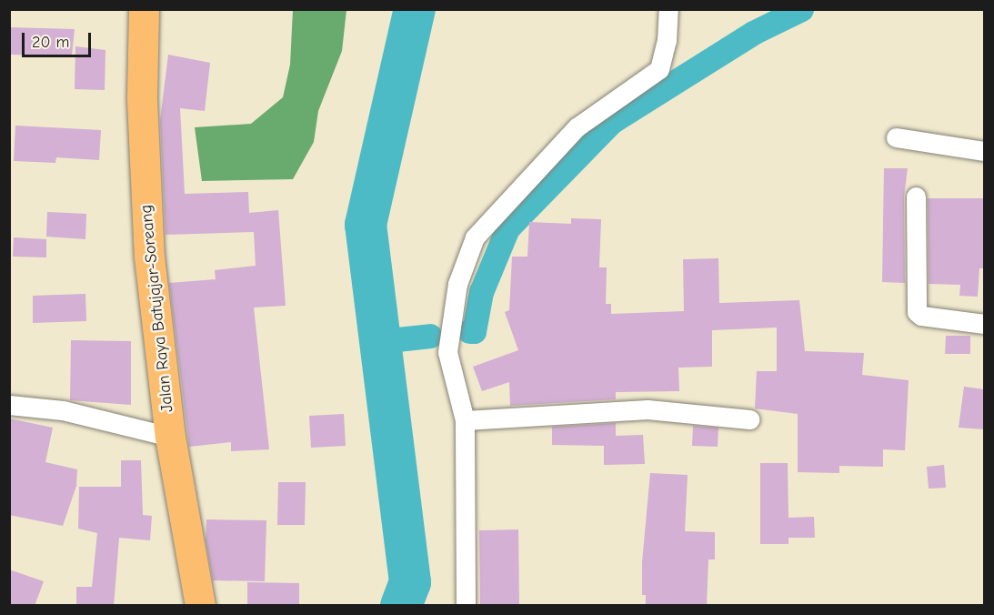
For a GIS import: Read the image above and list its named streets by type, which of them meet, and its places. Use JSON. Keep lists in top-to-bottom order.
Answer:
{
  "streets": {
    "highway": ["Jalan Raya Batujajar-Soreang"]
  },
  "scale_bar": "20 m"
}
